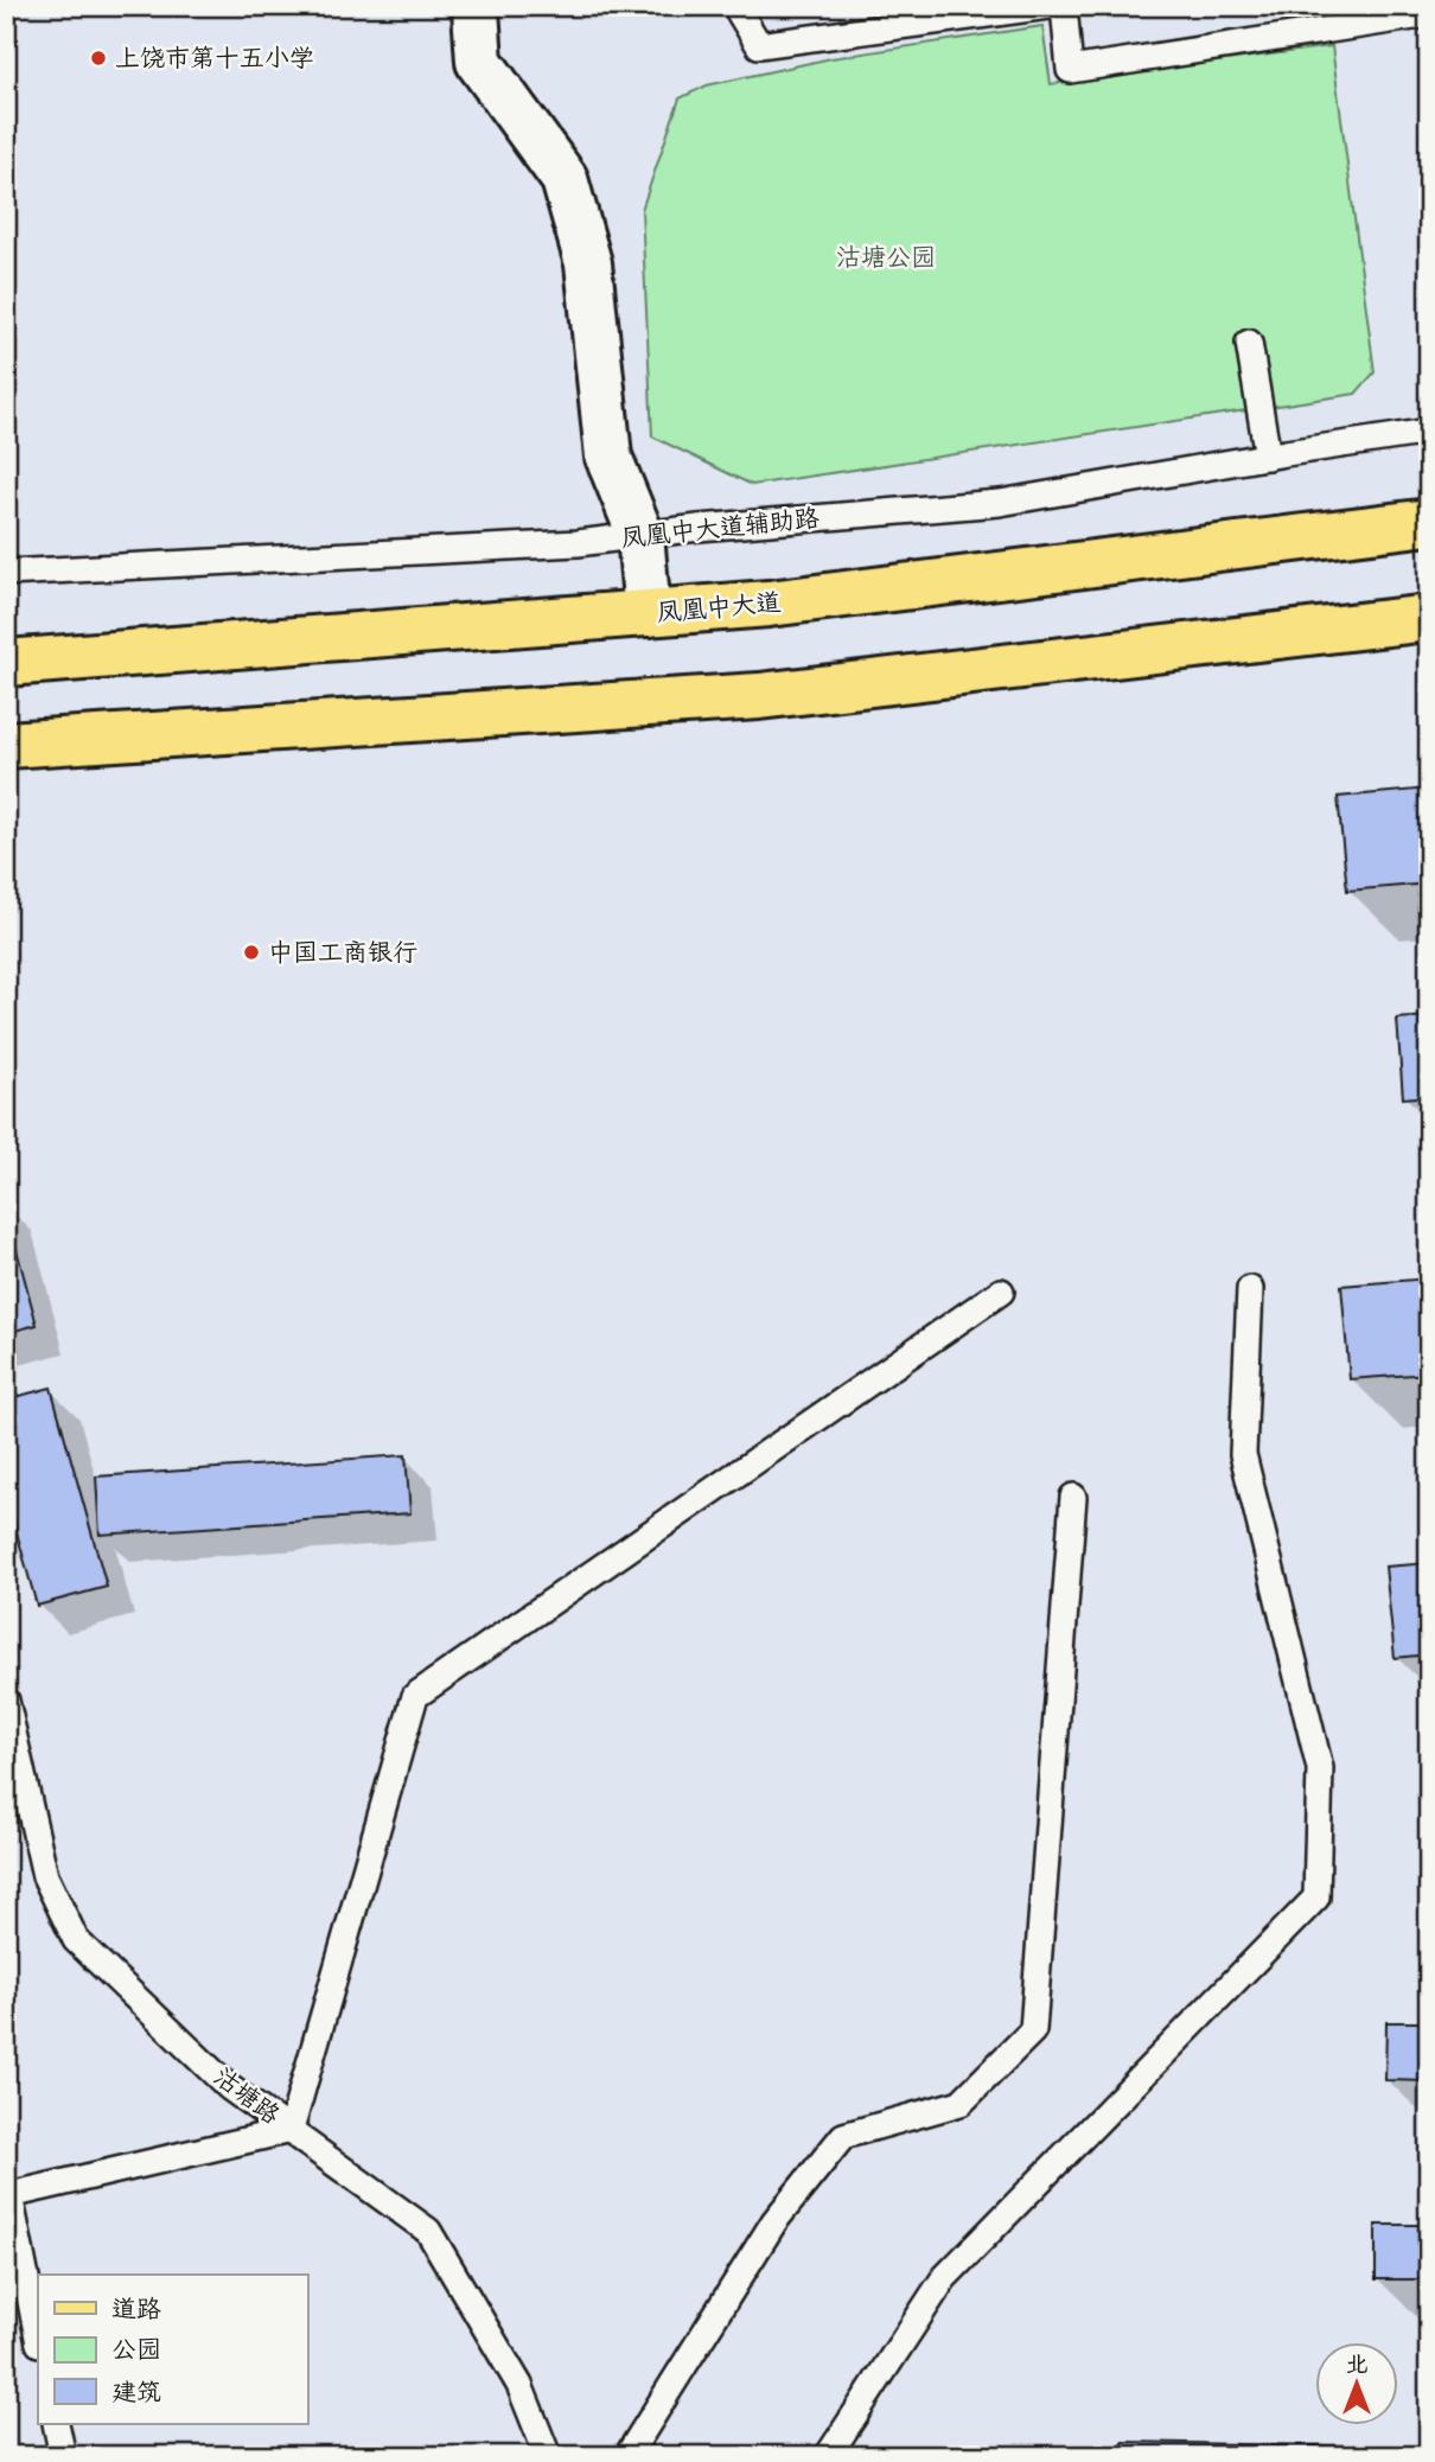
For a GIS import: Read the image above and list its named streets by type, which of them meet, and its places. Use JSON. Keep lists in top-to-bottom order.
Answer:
{
  "streets": {
    "main road": ["凤凰中大道"],
    "lane": ["凤凰中大道辅助路", "沽塘路"]
  },
  "parks": ["沽塘公园"],
  "places": ["上饶市第十五小学", "中国工商银行"],
  "legend": ["道路", "公园", "建筑"],
  "north": "top"
}
